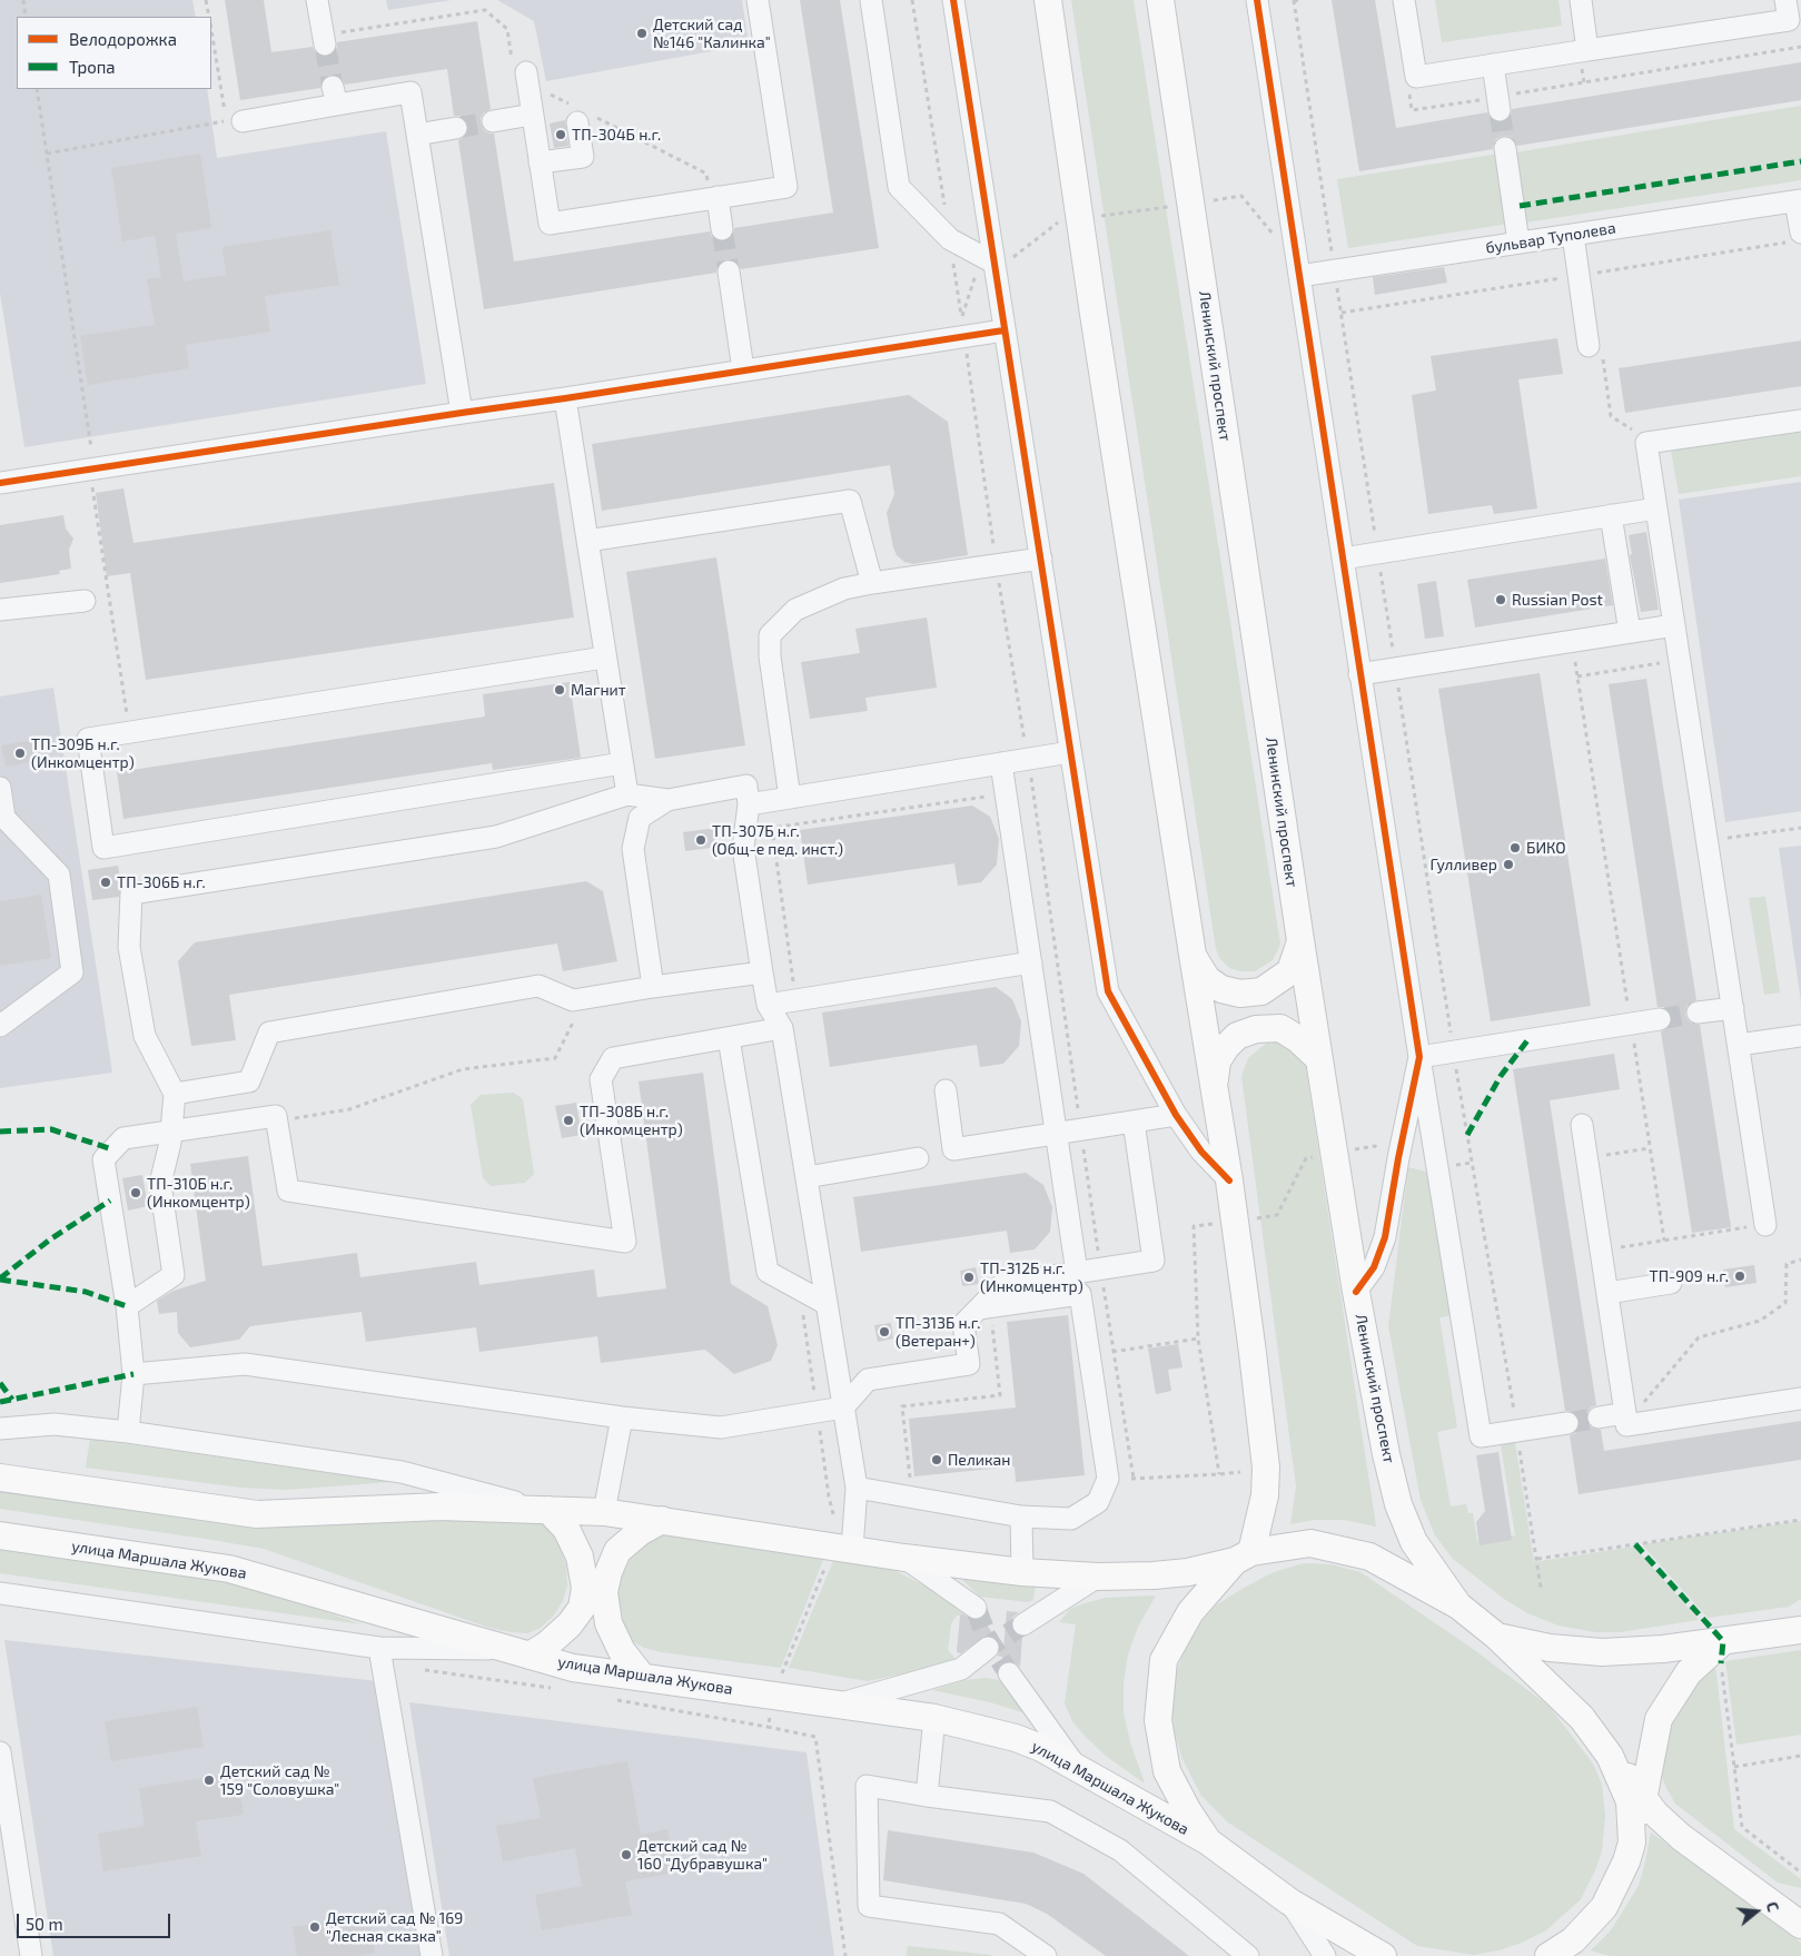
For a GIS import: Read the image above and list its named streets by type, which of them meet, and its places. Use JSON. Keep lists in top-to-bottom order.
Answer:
{
  "streets": {
    "main road": ["Ленинский проспект", "улица Маршала Жукова"],
    "street": ["бульвар Туполева"]
  },
  "places": [
    "Детский сад №146 \"Калинка\"",
    "ТП-304Б н.г.",
    "Russian Post",
    "Магнит",
    "ТП-309Б н.г. (Инкомцентр)",
    "ТП-307Б н.г. (Общ-е пед. инст.)",
    "БИКО",
    "Гулливер",
    "ТП-306Б н.г.",
    "ТП-308Б н.г. (Инкомцентр)",
    "ТП-310Б н.г. (Инкомцентр)",
    "ТП-909 н.г.",
    "ТП-312Б н.г. (Инкомцентр)",
    "ТП-313Б н.г. (Ветеран+)",
    "Пеликан",
    "Детский сад № 159 \"Соловушка\"",
    "Детский сад № 160 \"Дубравушка\"",
    "Детский сад № 169 \"Лесная сказка\""
  ],
  "legend": ["Велодорожка", "Тропа"],
  "scale_bar": "50 m",
  "north": "right"
}
